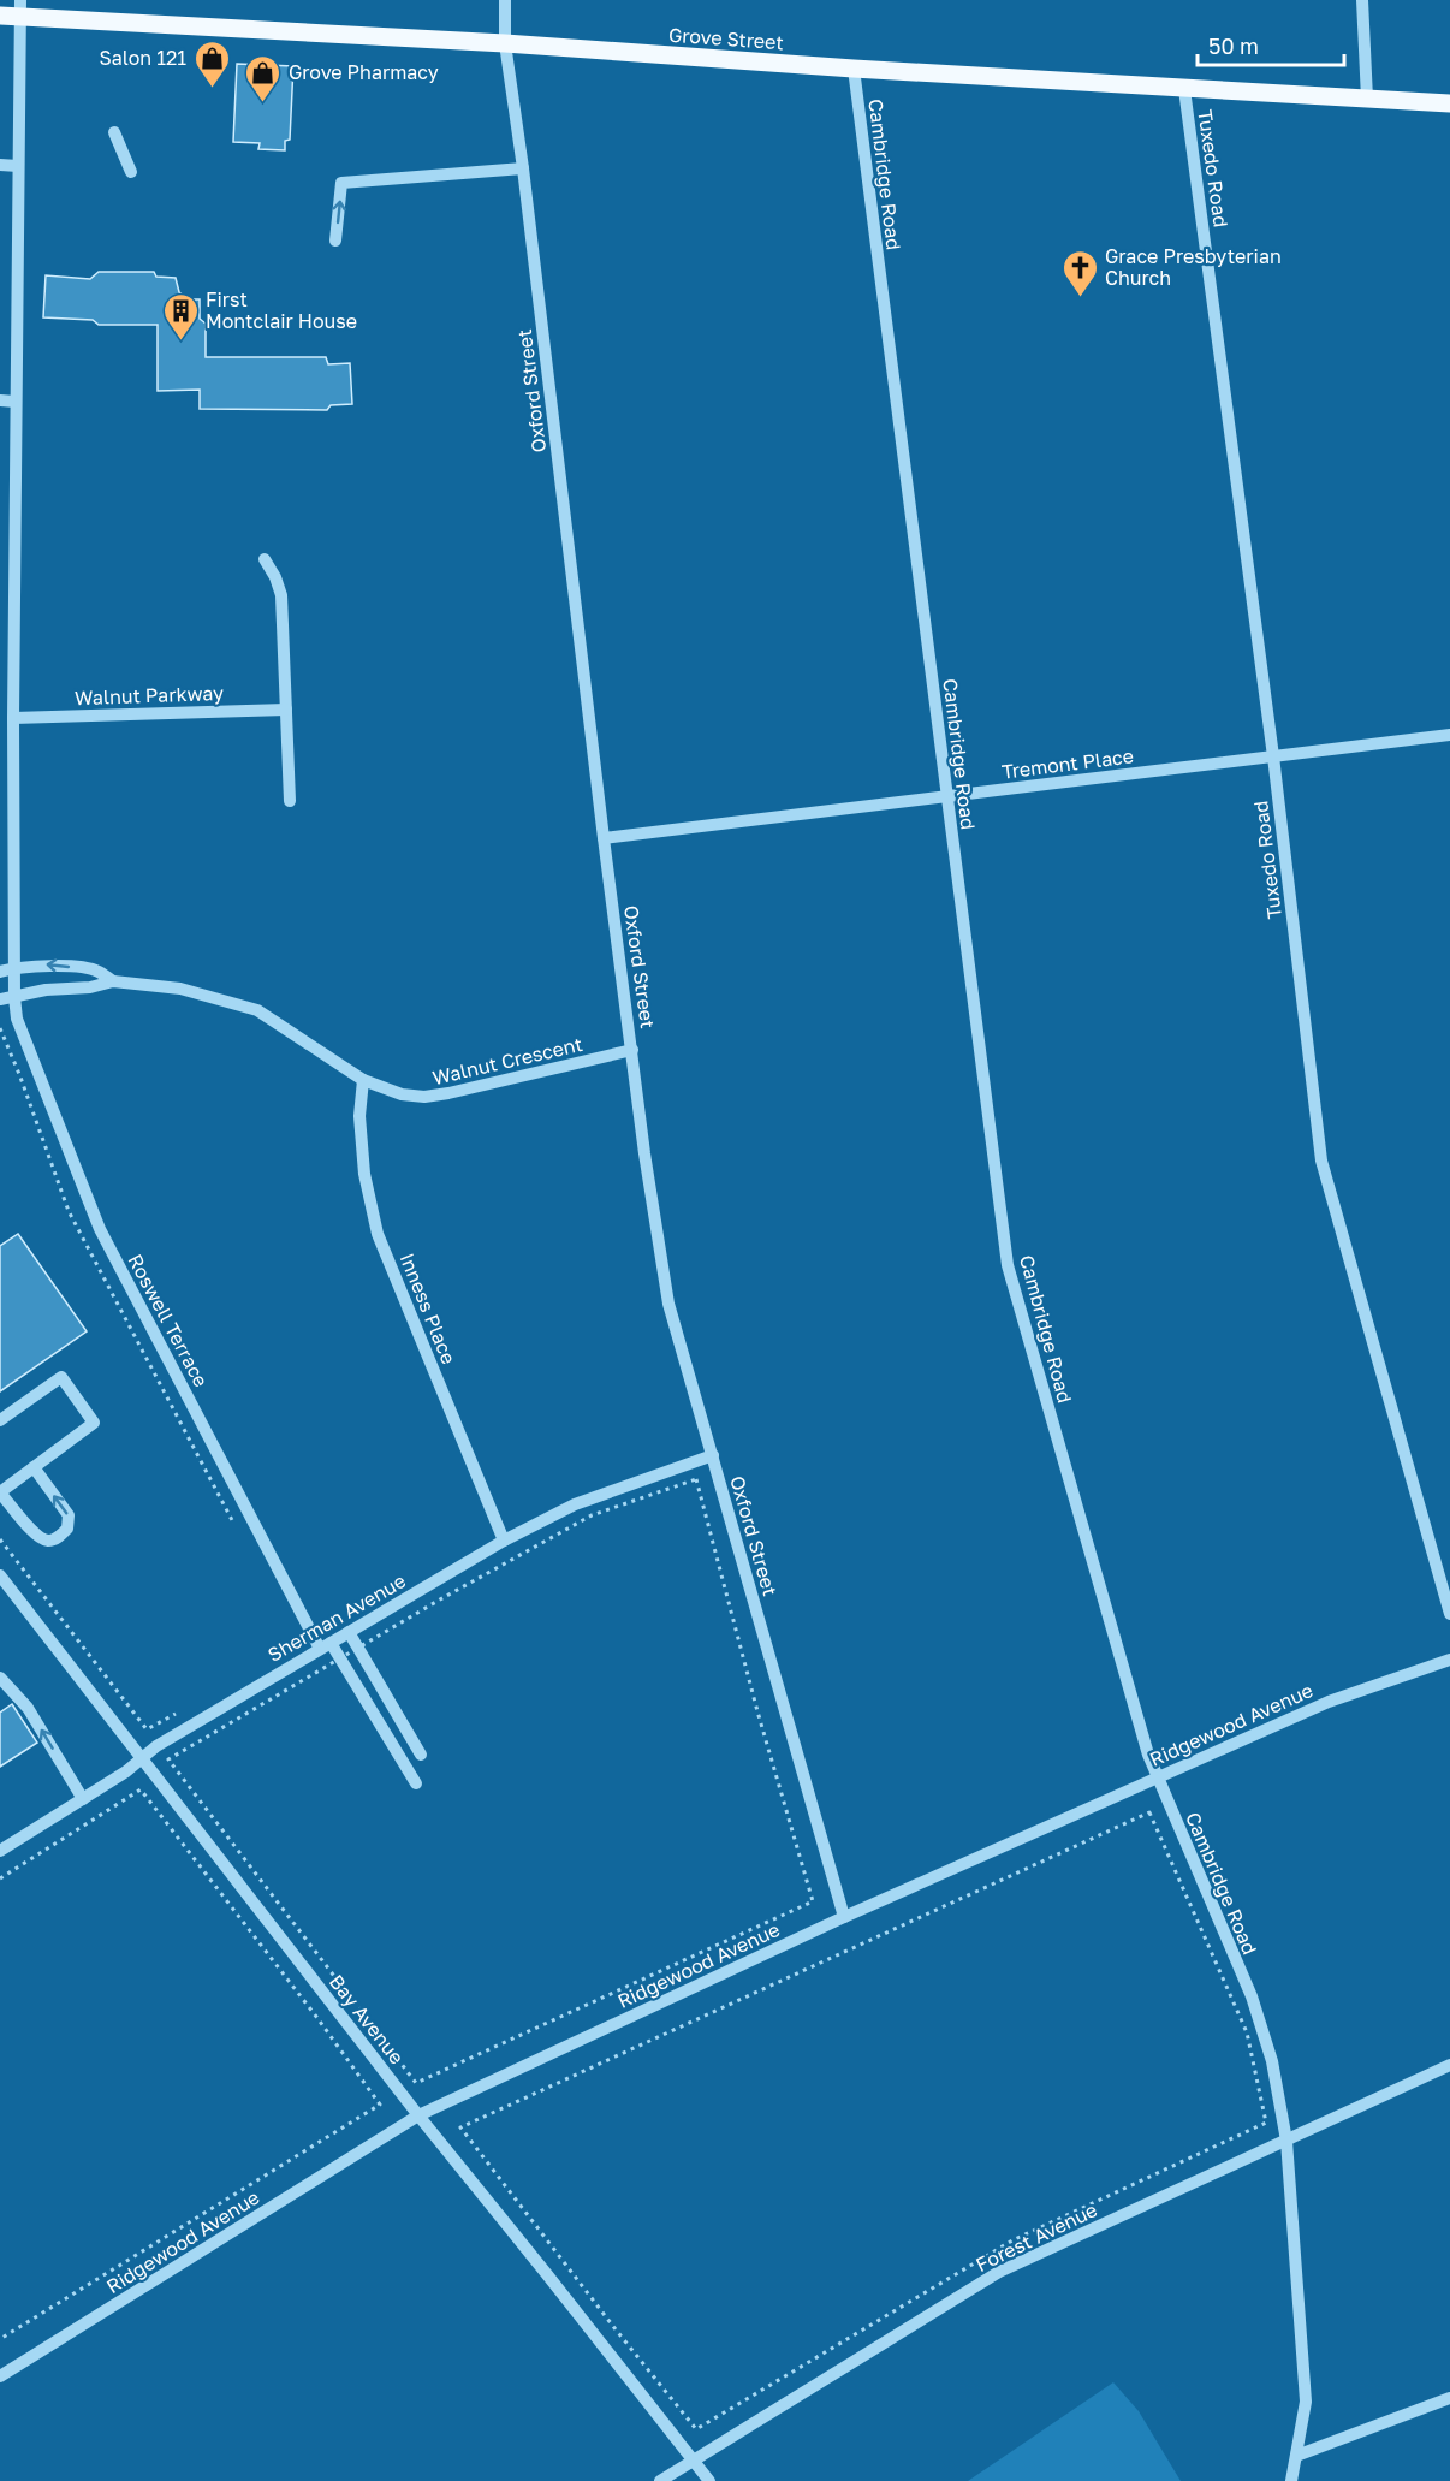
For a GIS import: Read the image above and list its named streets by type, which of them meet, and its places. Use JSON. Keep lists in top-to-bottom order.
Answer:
{
  "streets": {
    "main road": ["Grove Street"],
    "street": [
      "Tuxedo Road",
      "Cambridge Road",
      "Oxford Street",
      "Walnut Parkway",
      "Tremont Place",
      "Walnut Crescent",
      "Inness Place",
      "Roswell Terrace",
      "Sherman Avenue",
      "Ridgewood Avenue",
      "Bay Avenue",
      "Forest Avenue"
    ]
  },
  "crossings": [
    ["Grove Street", "Tuxedo Road"],
    ["Grove Street", "Cambridge Road"],
    ["Grove Street", "Oxford Street"],
    ["Grove Street", "Roswell Terrace"],
    ["Tuxedo Road", "Tremont Place"],
    ["Cambridge Road", "Tremont Place"],
    ["Cambridge Road", "Ridgewood Avenue"],
    ["Cambridge Road", "Forest Avenue"],
    ["Oxford Street", "Tremont Place"],
    ["Oxford Street", "Walnut Crescent"],
    ["Oxford Street", "Sherman Avenue"],
    ["Oxford Street", "Ridgewood Avenue"],
    ["Walnut Parkway", "Roswell Terrace"],
    ["Walnut Crescent", "Inness Place"],
    ["Walnut Crescent", "Roswell Terrace"],
    ["Inness Place", "Sherman Avenue"],
    ["Roswell Terrace", "Sherman Avenue"],
    ["Sherman Avenue", "Bay Avenue"],
    ["Ridgewood Avenue", "Bay Avenue"],
    ["Bay Avenue", "Forest Avenue"]
  ],
  "places": {
    "shop": ["Salon 121", "Grove Pharmacy"],
    "church": ["Grace Presbyterian Church"],
    "building": ["First Montclair House"]
  },
  "scale_bar": "50 m"
}
